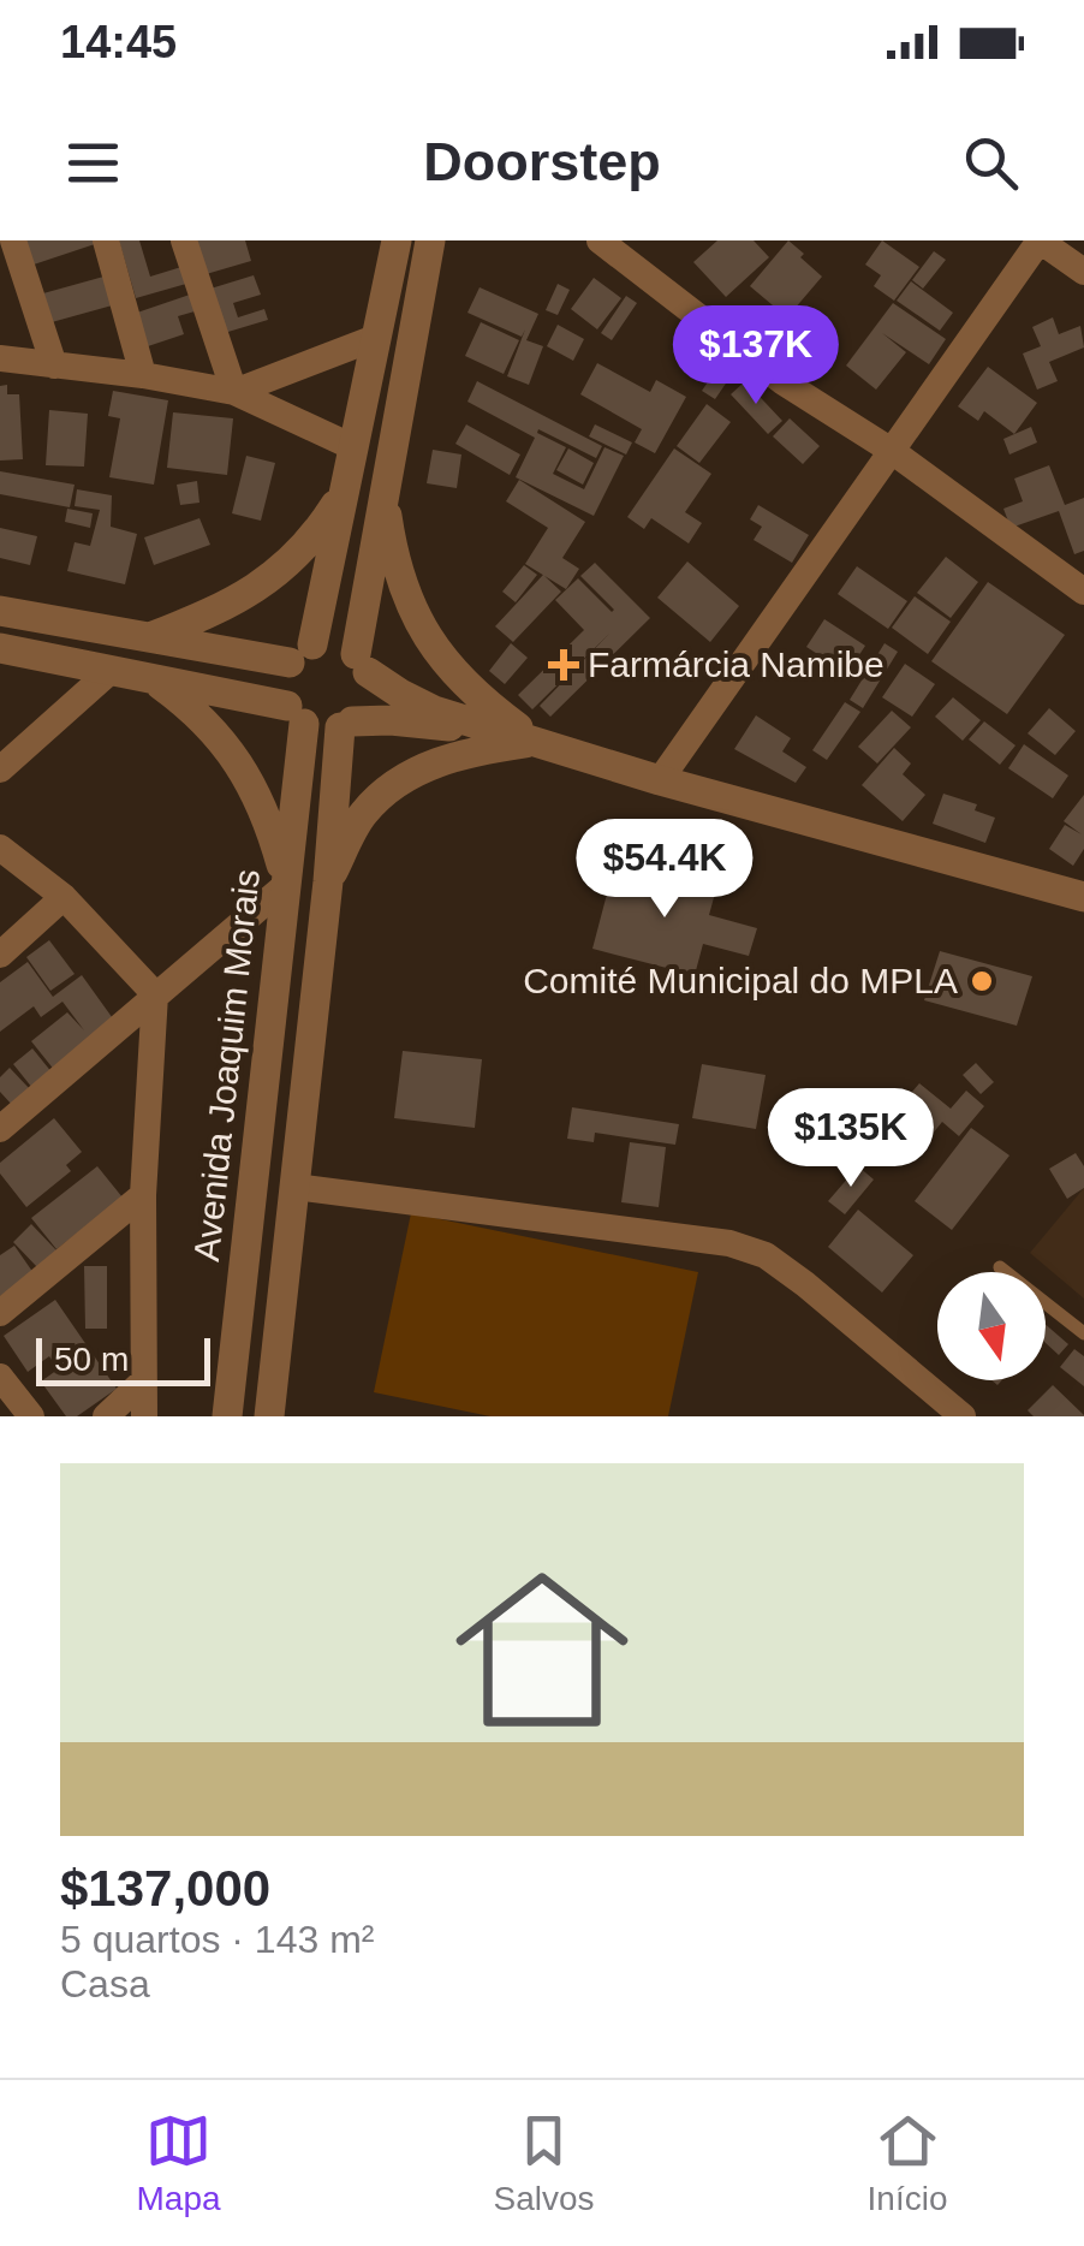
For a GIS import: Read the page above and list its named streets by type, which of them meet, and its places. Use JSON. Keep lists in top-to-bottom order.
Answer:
{
  "streets": {
    "street": ["Avenida Joaquim Morais"]
  },
  "places": {
    "health": ["Farmárcia Namibe"],
    "other": ["Comité Municipal do MPLA"]
  },
  "scale_bar": "50 m",
  "north": "bottom",
  "page": {
    "status": "14:45",
    "header": "Doorstep",
    "price": ["$137K", "$54.4K", "$135K"],
    "scale": "50 m",
    "list": [
      {
        "name": "$137,000",
        "note": "5 quartos · 143 m² · Casa"
      }
    ],
    "tabs": ["Mapa", "Salvos", "Início"]
  }
}
